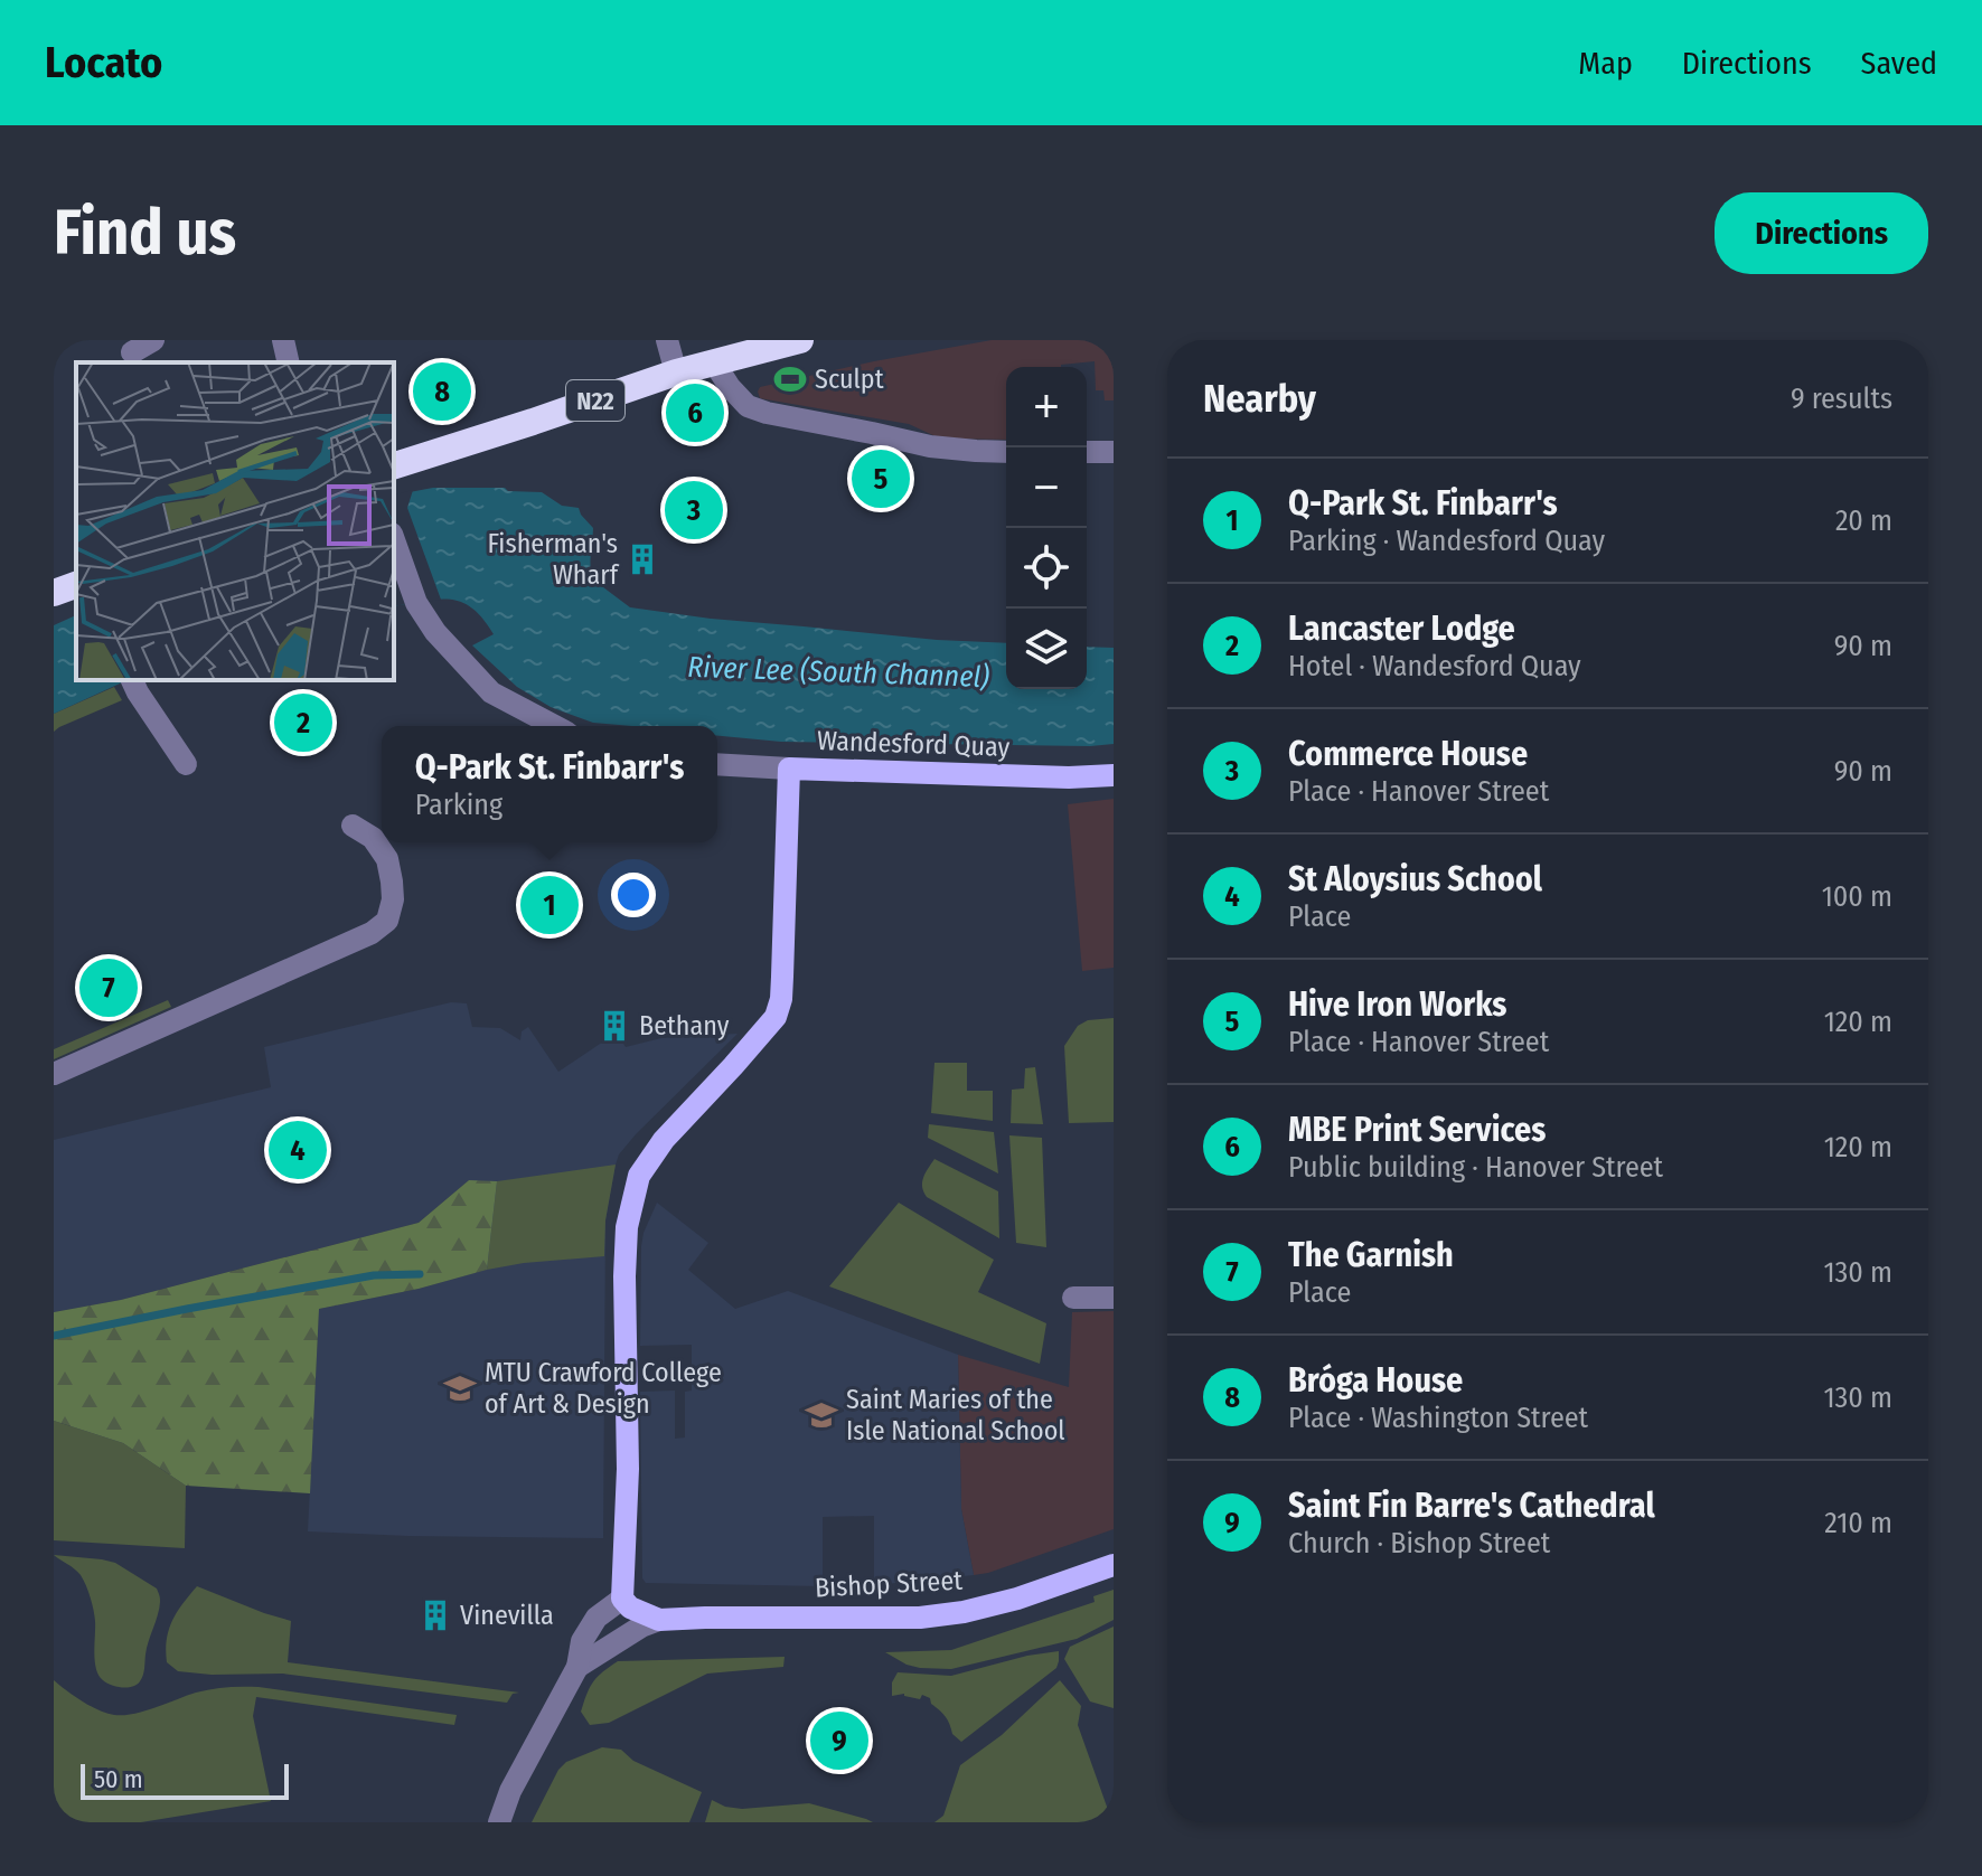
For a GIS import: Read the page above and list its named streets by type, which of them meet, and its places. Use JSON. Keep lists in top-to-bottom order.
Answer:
{
  "streets": {
    "highway": ["N22"],
    "main road": ["Wandesford Quay", "Bishop Street"]
  },
  "water": ["River Lee (South Channel)"],
  "places": {
    "sports": ["Sculpt"],
    "building": ["Fisherman's Wharf", "Bethany", "Vinevilla"],
    "school or university": ["MTU Crawford College of Art & Design", "Saint Maries of the Isle National School"]
  },
  "scale_bar": "50 m",
  "page": {
    "header": "Locato",
    "nav": ["Map", "Directions", "Saved"],
    "buttons": "Directions",
    "title": "Find us",
    "heading": ["Nearby", "9 results"],
    "pins": [
      "8",
      "6",
      "5",
      "3",
      "2",
      "1",
      "7",
      "4",
      "9"
    ],
    "map_buttons": ["+", "−"],
    "list": [
      {
        "mark": "1",
        "name": "Q-Park St. Finbarr's",
        "note": "Parking · Wandesford Quay",
        "value": "20 m"
      },
      {
        "mark": "2",
        "name": "Lancaster Lodge",
        "note": "Hotel · Wandesford Quay",
        "value": "90 m"
      },
      {
        "mark": "3",
        "name": "Commerce House",
        "note": "Place · Hanover Street",
        "value": "90 m"
      },
      {
        "mark": "4",
        "name": "St Aloysius School",
        "note": "Place",
        "value": "100 m"
      },
      {
        "mark": "5",
        "name": "Hive Iron Works",
        "note": "Place · Hanover Street",
        "value": "120 m"
      },
      {
        "mark": "6",
        "name": "MBE Print Services",
        "note": "Public building · Hanover Street",
        "value": "120 m"
      },
      {
        "mark": "7",
        "name": "The Garnish",
        "note": "Place",
        "value": "130 m"
      },
      {
        "mark": "8",
        "name": "Bróga House",
        "note": "Place · Washington Street",
        "value": "130 m"
      },
      {
        "mark": "9",
        "name": "Saint Fin Barre's Cathedral",
        "note": "Church · Bishop Street",
        "value": "210 m"
      }
    ],
    "popup": ["Q-Park St. Finbarr's", "Parking"],
    "scale": "50 m"
  }
}
